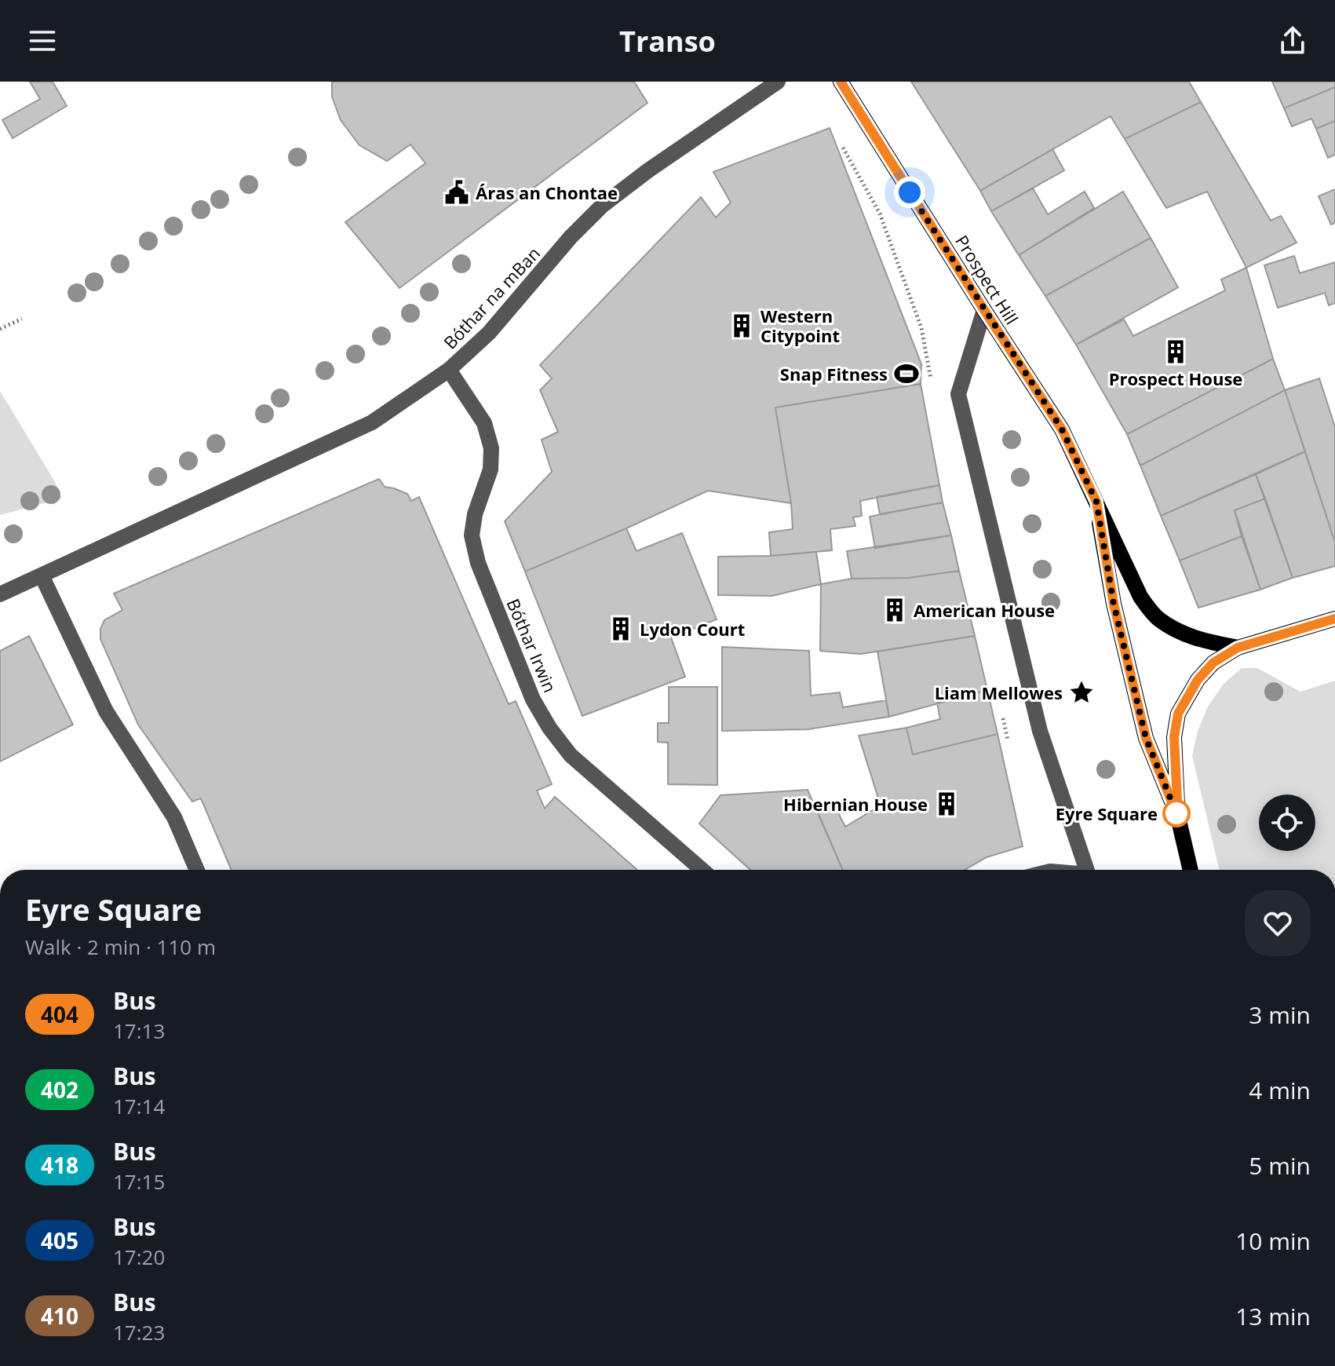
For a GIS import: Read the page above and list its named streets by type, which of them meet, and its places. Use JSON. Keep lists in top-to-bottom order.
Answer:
{
  "streets": {
    "main road": ["Prospect Hill"],
    "street": ["Bóthar na mBan", "Bóthar Irwin"]
  },
  "crossings": [
    ["Bóthar na mBan", "Bóthar Irwin"]
  ],
  "places": {
    "public building": ["Áras an Chontae"],
    "building": [
      "Western Citypoint",
      "Prospect House",
      "American House",
      "Lydon Court",
      "Hibernian House"
    ],
    "sports": ["Snap Fitness"],
    "place": ["Liam Mellowes"],
    "other": ["Eyre Square"]
  },
  "lines": ["bus line 404"],
  "page": {
    "header": "Transo",
    "heading": ["Eyre Square", "Walk · 2 min · 110 m"],
    "list": [
      {
        "mark": "404",
        "name": "Bus",
        "note": "17:13",
        "value": "3 min"
      },
      {
        "mark": "402",
        "name": "Bus",
        "note": "17:14",
        "value": "4 min"
      },
      {
        "mark": "418",
        "name": "Bus",
        "note": "17:15",
        "value": "5 min"
      },
      {
        "mark": "405",
        "name": "Bus",
        "note": "17:20",
        "value": "10 min"
      },
      {
        "mark": "410",
        "name": "Bus",
        "note": "17:23",
        "value": "13 min"
      }
    ]
  }
}
